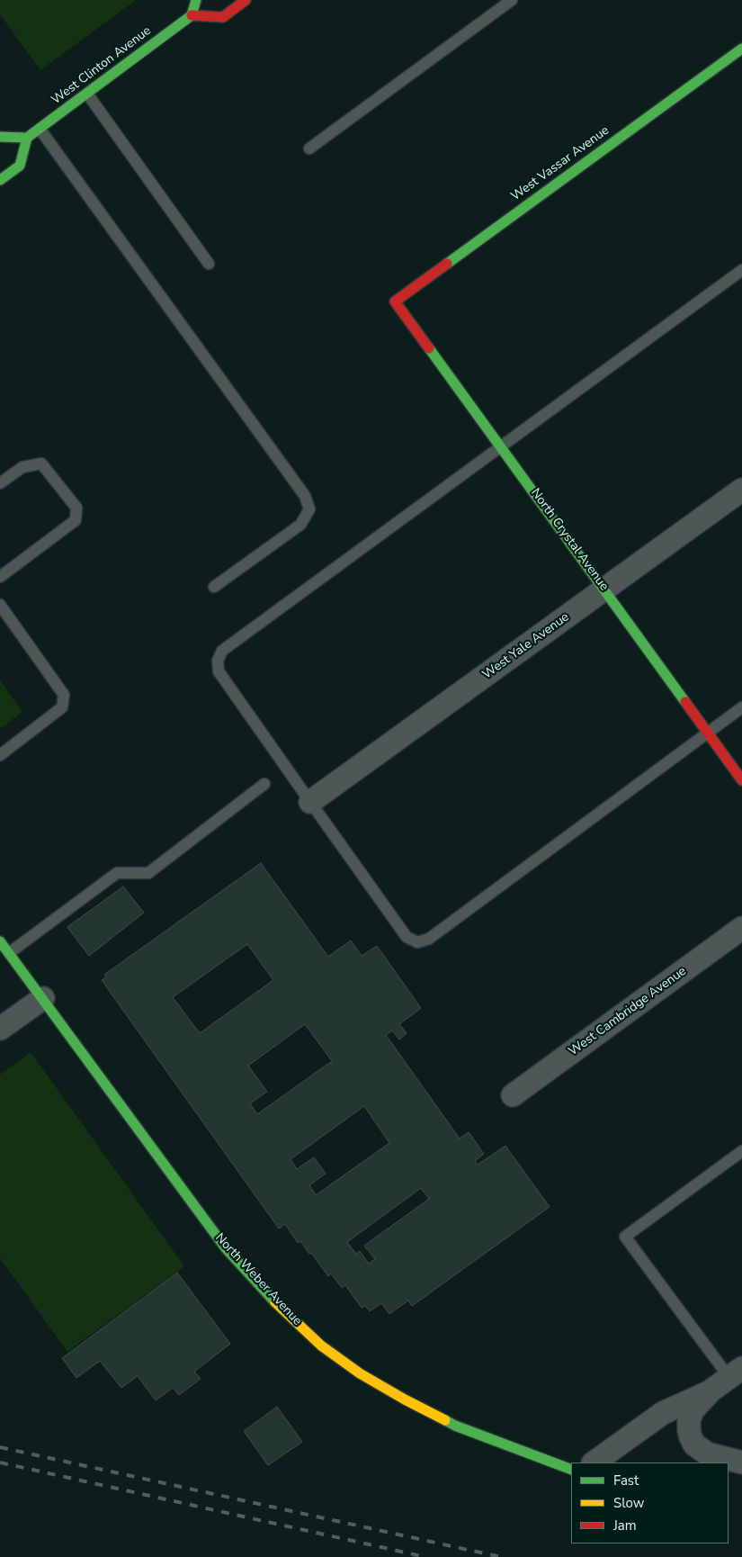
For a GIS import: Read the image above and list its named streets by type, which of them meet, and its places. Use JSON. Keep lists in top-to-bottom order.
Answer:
{
  "streets": {
    "main road": [
      "West Clinton Avenue",
      "West Vassar Avenue",
      "North Crystal Avenue",
      "North Weber Avenue"
    ],
    "street": ["West Yale Avenue", "West Cambridge Avenue"]
  },
  "crossings": [
    ["West Vassar Avenue", "North Crystal Avenue"],
    ["North Crystal Avenue", "West Yale Avenue"]
  ],
  "legend": ["Fast", "Slow", "Jam"]
}
